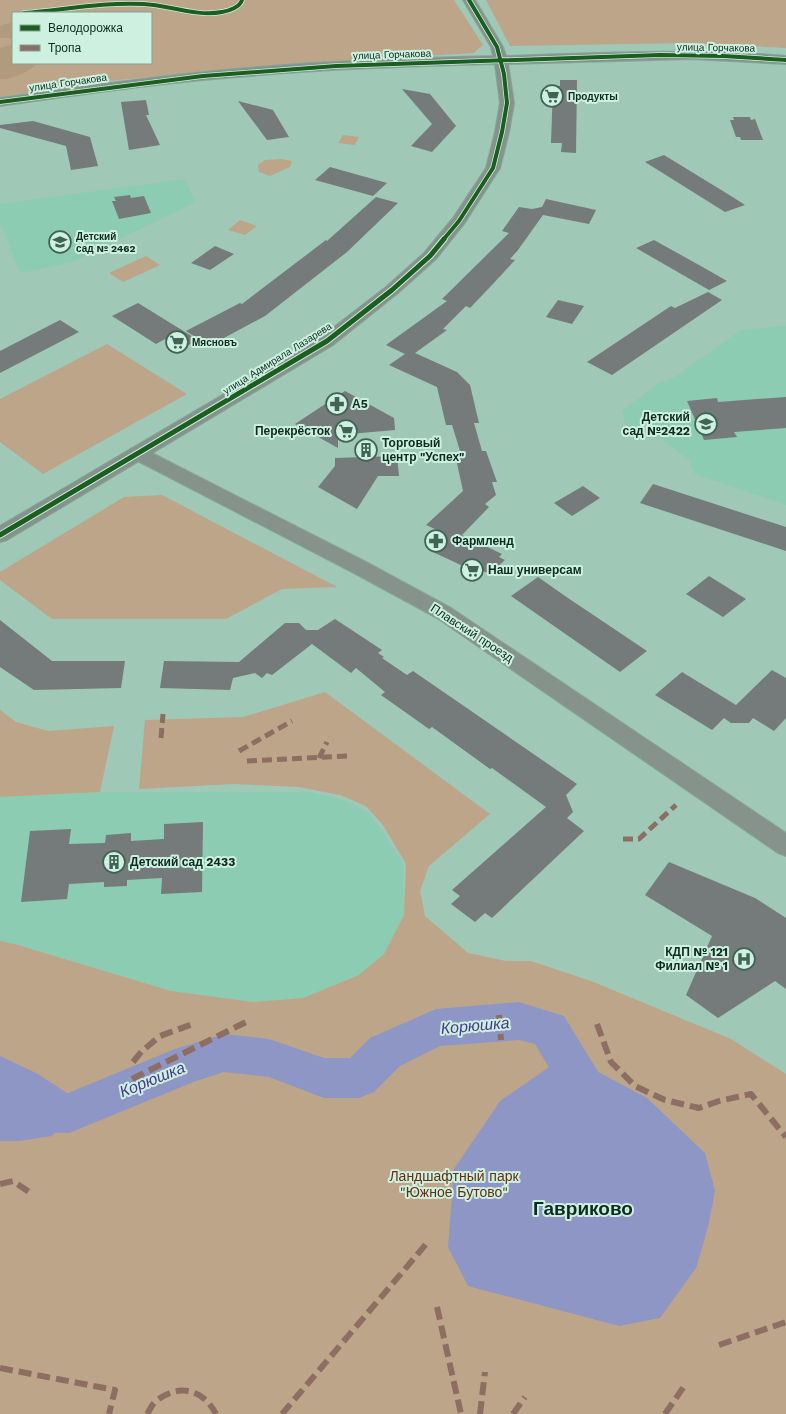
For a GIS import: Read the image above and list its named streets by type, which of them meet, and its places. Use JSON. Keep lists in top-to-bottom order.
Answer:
{
  "streets": {
    "street": ["улица Горчакова", "улица Адмирала Лазарева", "Плавский проезд"]
  },
  "crossings": [
    ["улица Горчакова", "улица Адмирала Лазарева"],
    ["улица Адмирала Лазарева", "Плавский проезд"]
  ],
  "districts": ["Гавриково"],
  "water": ["Корюшка"],
  "parks": ["Ландшафтный парк \"Южное Бутово\""],
  "places": {
    "supermarket": [
      "Продукты",
      "Мясновъ",
      "Перекрёсток",
      "Наш универсам"
    ],
    "school or university": ["Детский сад № 2462", "Детский сад №2422"],
    "pharmacy": ["А5", "Фармленд"],
    "building": ["Торговый центр \"Успех\"", "Детский сад 2433"],
    "hospital": ["КДП № 121 Филиал № 1"]
  },
  "legend": ["Велодорожка", "Тропа"]
}
